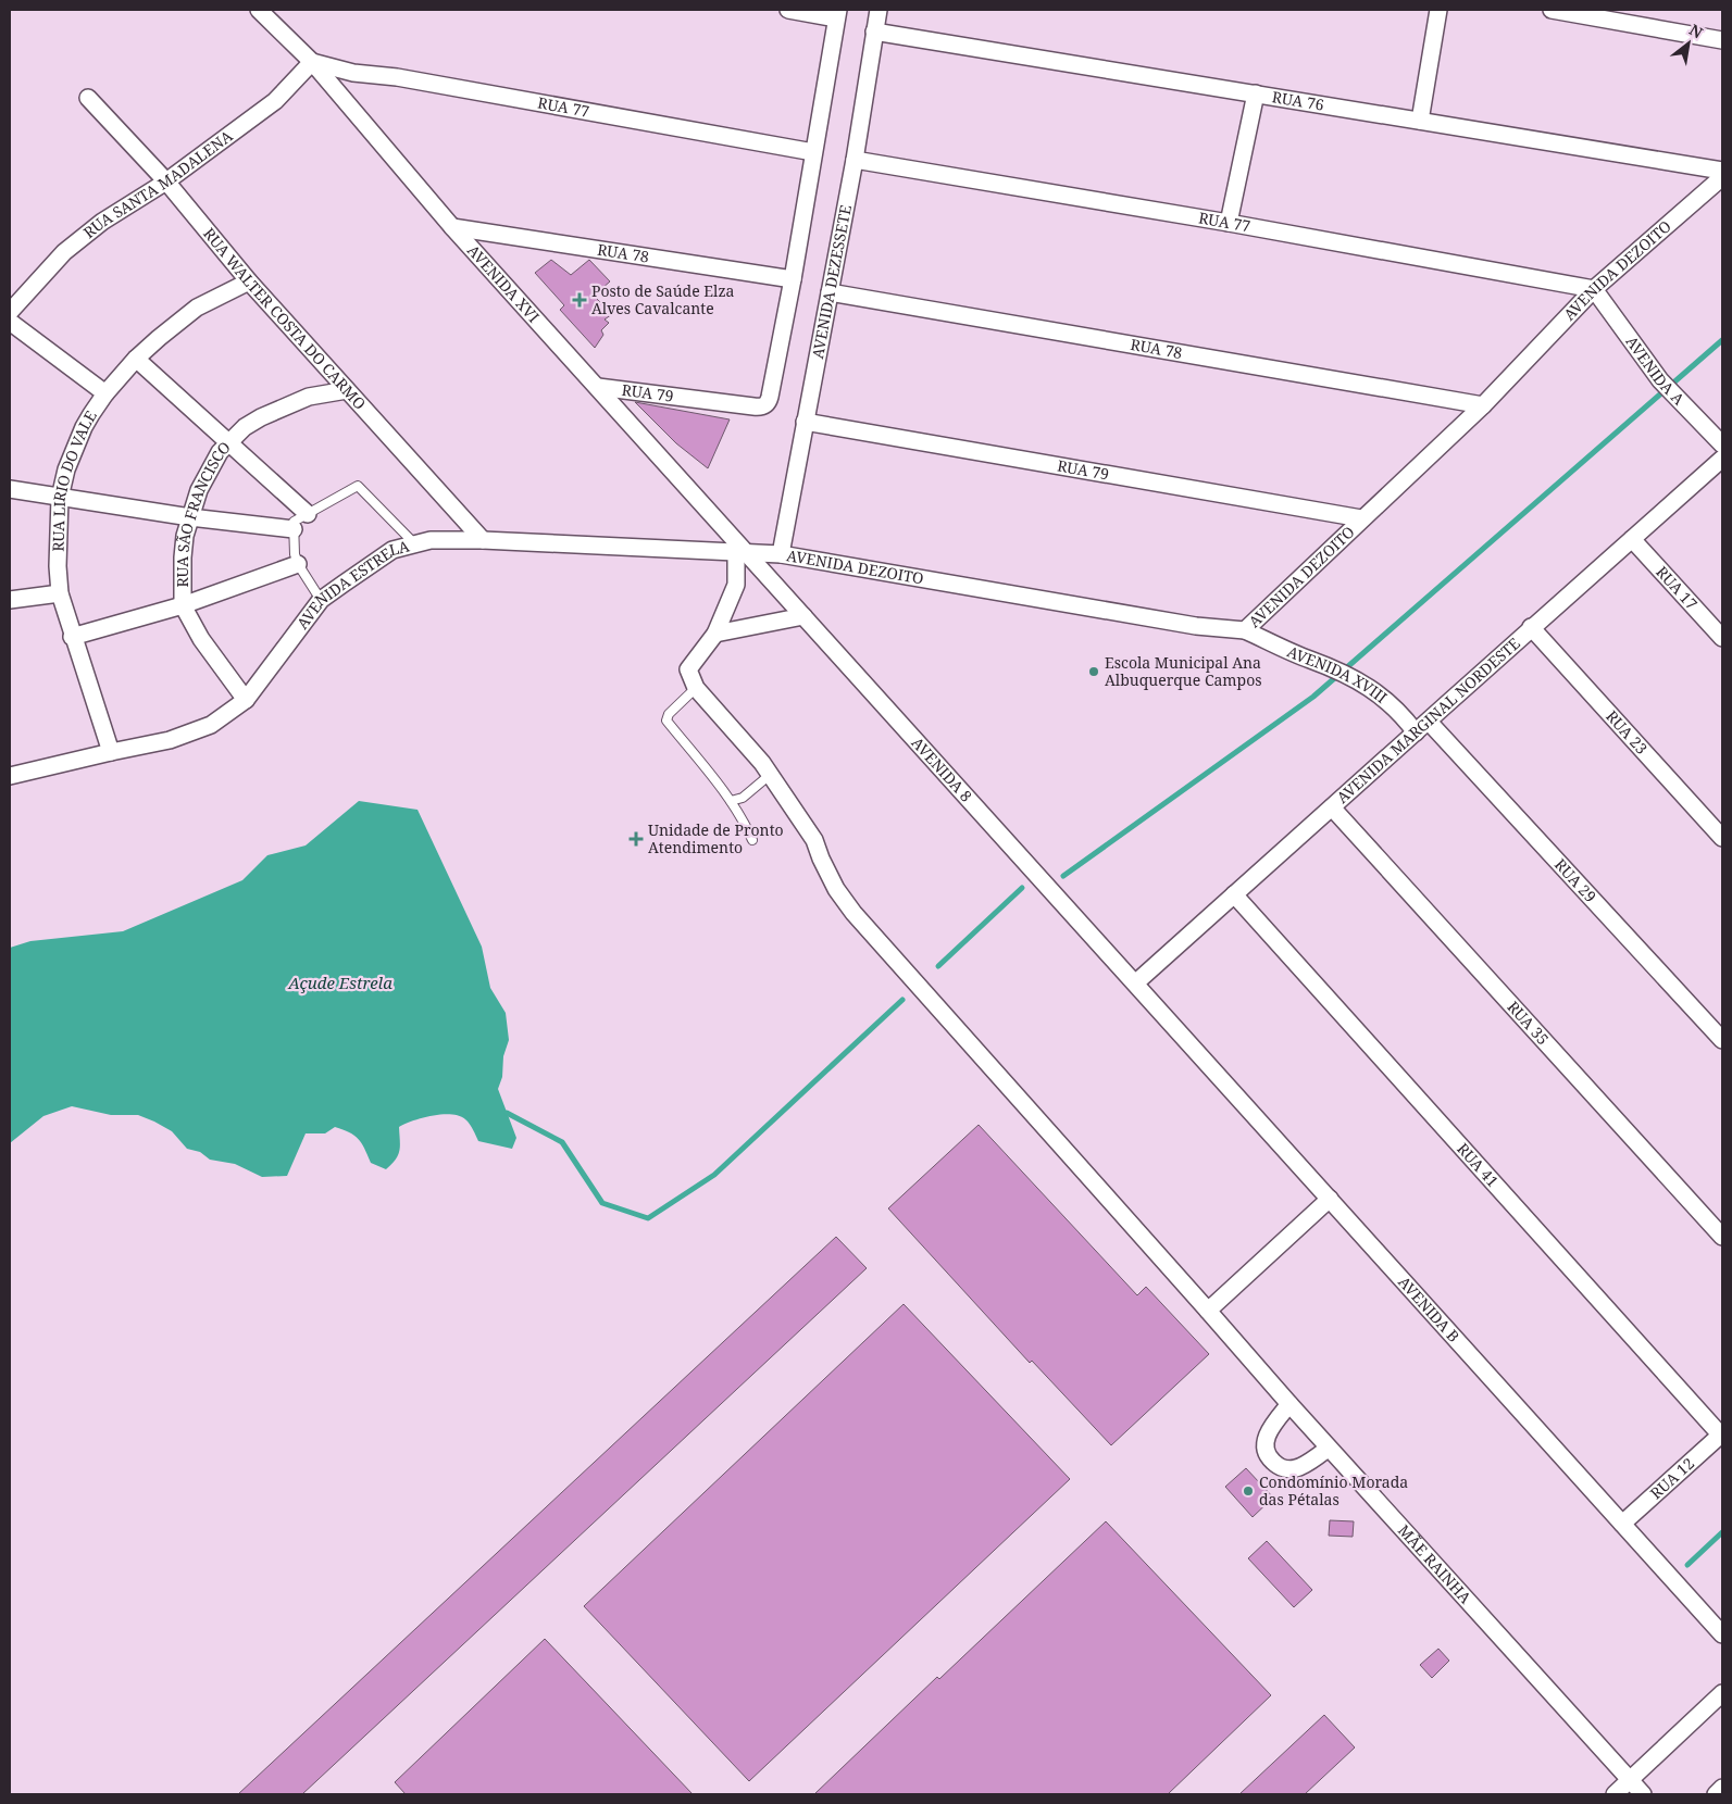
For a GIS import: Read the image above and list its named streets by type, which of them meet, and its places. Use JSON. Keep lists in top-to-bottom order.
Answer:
{
  "streets": {
    "street": [
      "RUA 76",
      "RUA 77",
      "RUA SANTA MADALENA",
      "RUA 78",
      "AVENIDA DEZOITO",
      "AVENIDA XVI",
      "AVENIDA DEZESSETE",
      "RUA WALTER COSTA DO CARMO",
      "AVENIDA A",
      "RUA 79",
      "RUA LIRIO DO VALE",
      "RUA SÃO FRANCISCO",
      "AVENIDA ESTRELA",
      "RUA 17",
      "AVENIDA XVIII",
      "AVENIDA MARGINAL NORDESTE",
      "RUA 23",
      "AVENIDA 8",
      "RUA 29",
      "RUA 35",
      "RUA 41",
      "AVENIDA B",
      "RUA 12",
      "MÃE RAINHA"
    ]
  },
  "crossings": [
    ["RUA 76", "AVENIDA DEZESSETE"],
    ["RUA 77", "RUA SANTA MADALENA"],
    ["RUA 77", "AVENIDA DEZOITO"],
    ["RUA 77", "AVENIDA XVI"],
    ["RUA 77", "AVENIDA DEZESSETE"],
    ["RUA 77", "AVENIDA A"],
    ["RUA SANTA MADALENA", "AVENIDA XVI"],
    ["RUA SANTA MADALENA", "RUA WALTER COSTA DO CARMO"],
    ["RUA 78", "AVENIDA DEZOITO"],
    ["RUA 78", "AVENIDA XVI"],
    ["RUA 78", "AVENIDA DEZESSETE"],
    ["RUA 78", "RUA 79"],
    ["AVENIDA DEZOITO", "AVENIDA XVI"],
    ["AVENIDA DEZOITO", "AVENIDA DEZESSETE"],
    ["AVENIDA DEZOITO", "AVENIDA A"],
    ["AVENIDA DEZOITO", "RUA 79"],
    ["AVENIDA DEZOITO", "AVENIDA ESTRELA"],
    ["AVENIDA DEZOITO", "AVENIDA XVIII"],
    ["AVENIDA DEZOITO", "AVENIDA 8"],
    ["AVENIDA XVI", "RUA 79"],
    ["AVENIDA XVI", "AVENIDA ESTRELA"],
    ["AVENIDA XVI", "AVENIDA 8"],
    ["AVENIDA DEZESSETE", "RUA 79"],
    ["RUA WALTER COSTA DO CARMO", "RUA LIRIO DO VALE"],
    ["RUA WALTER COSTA DO CARMO", "RUA SÃO FRANCISCO"],
    ["RUA WALTER COSTA DO CARMO", "AVENIDA ESTRELA"],
    ["RUA LIRIO DO VALE", "AVENIDA ESTRELA"],
    ["RUA SÃO FRANCISCO", "AVENIDA ESTRELA"],
    ["AVENIDA ESTRELA", "AVENIDA 8"],
    ["RUA 17", "AVENIDA MARGINAL NORDESTE"],
    ["AVENIDA XVIII", "AVENIDA MARGINAL NORDESTE"],
    ["AVENIDA MARGINAL NORDESTE", "RUA 23"],
    ["AVENIDA MARGINAL NORDESTE", "AVENIDA 8"],
    ["AVENIDA MARGINAL NORDESTE", "RUA 29"],
    ["AVENIDA MARGINAL NORDESTE", "RUA 35"],
    ["AVENIDA MARGINAL NORDESTE", "RUA 41"],
    ["AVENIDA MARGINAL NORDESTE", "AVENIDA B"],
    ["AVENIDA 8", "AVENIDA B"],
    ["RUA 41", "RUA 12"],
    ["AVENIDA B", "RUA 12"]
  ],
  "water": ["Açude Estrela"],
  "places": {
    "health": ["Posto de Saúde Elza Alves Cavalcante", "Unidade de Pronto Atendimento"],
    "other": ["Escola Municipal Ana Albuquerque Campos", "Condomínio Morada das Pétalas"]
  },
  "north": "top right"
}
